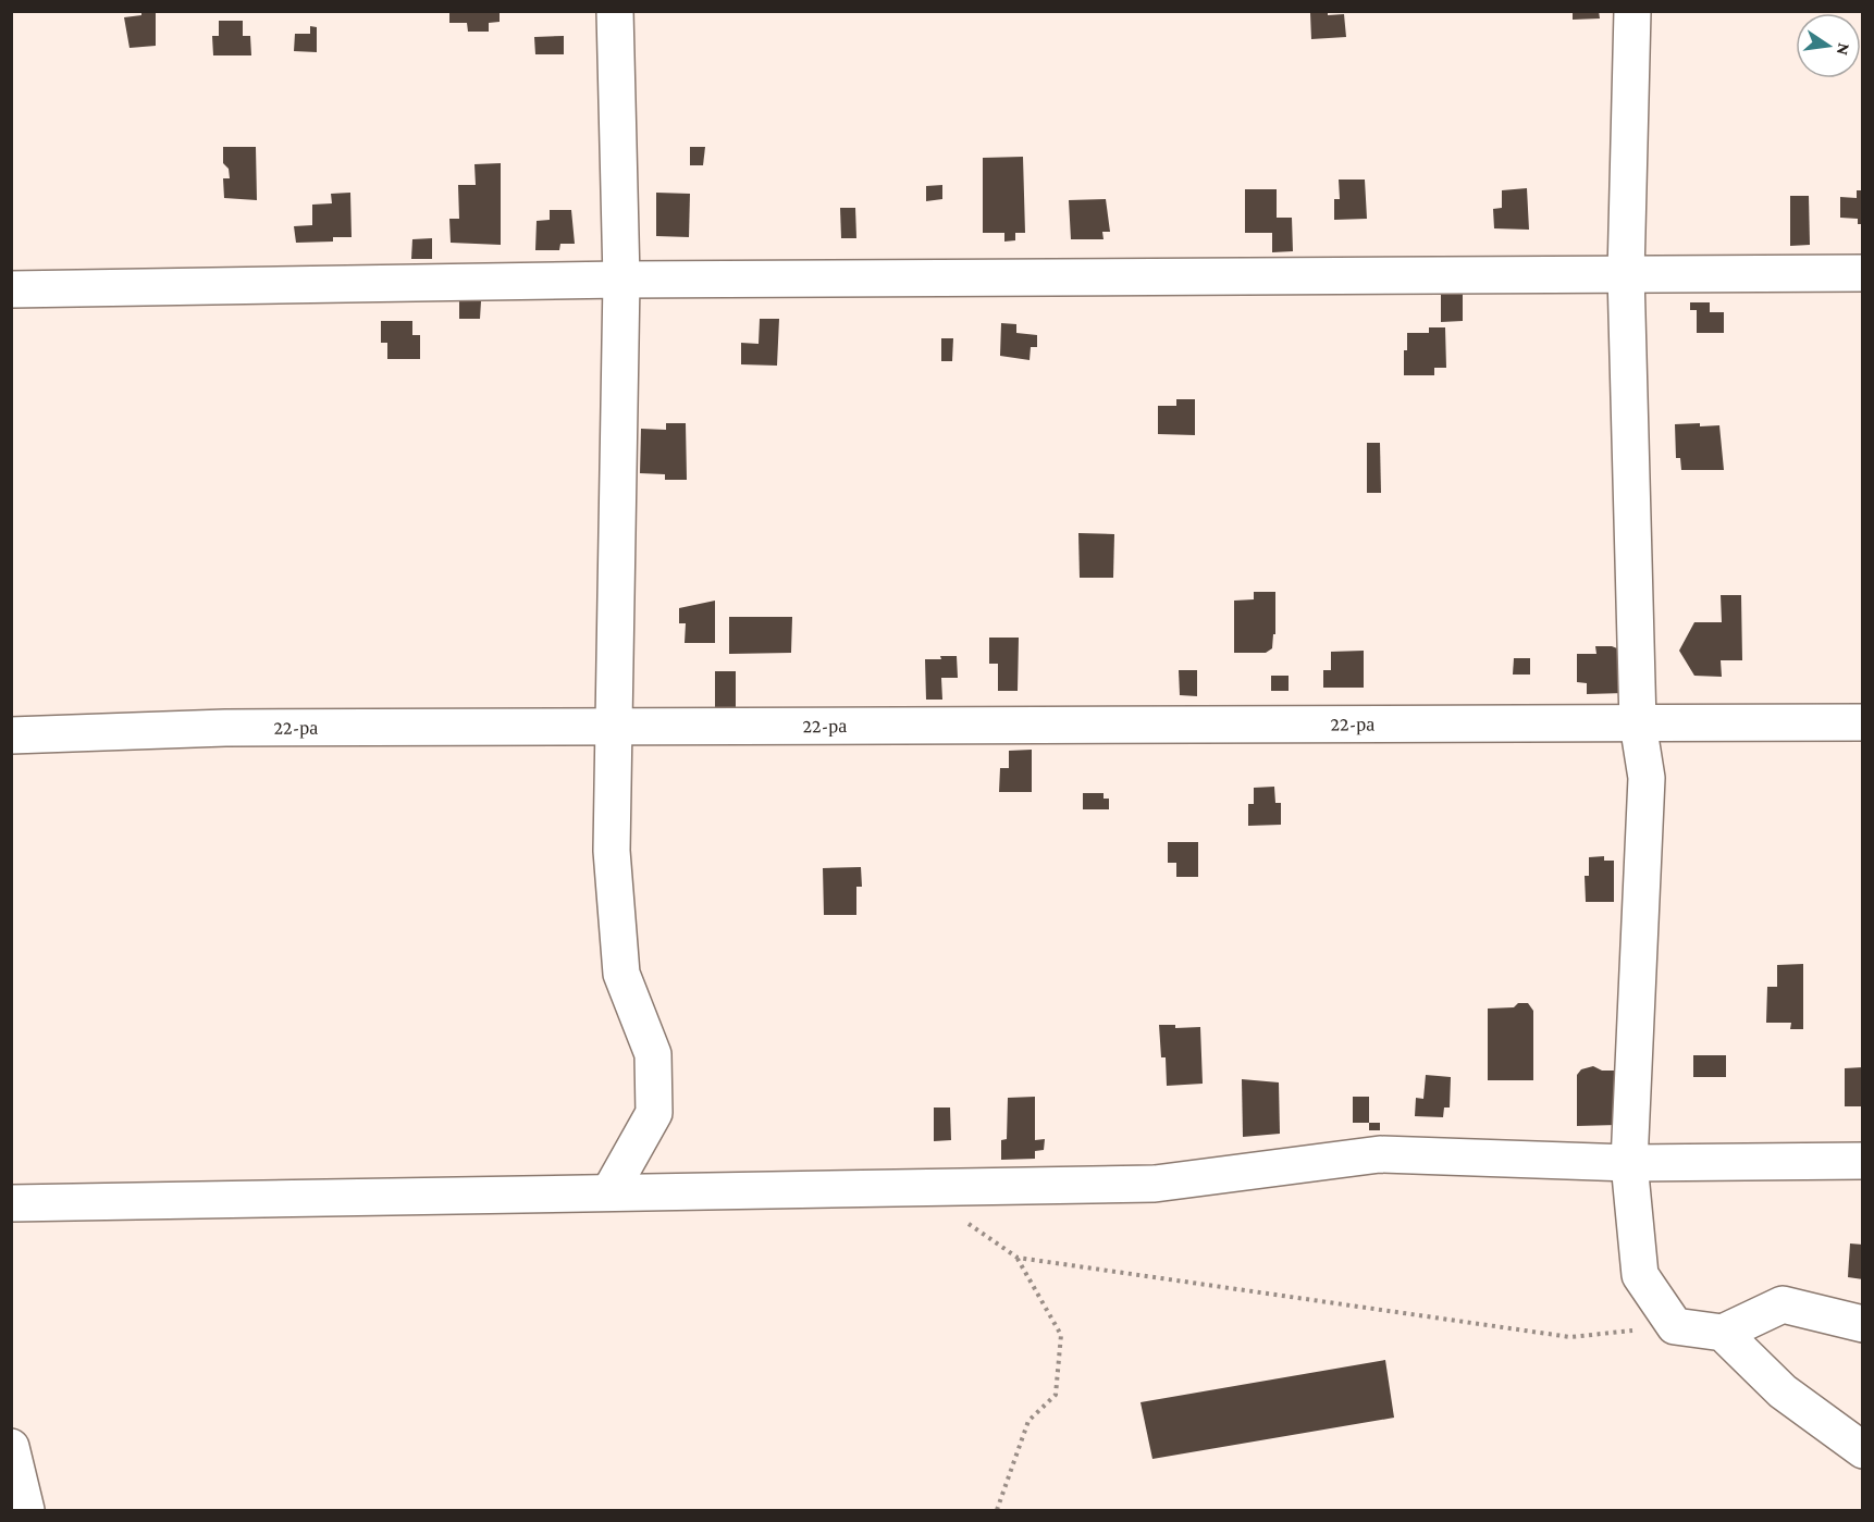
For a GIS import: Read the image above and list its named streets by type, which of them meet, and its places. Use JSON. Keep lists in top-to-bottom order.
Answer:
{
  "streets": {
    "street": ["22-ра"]
  },
  "north": "right"
}
